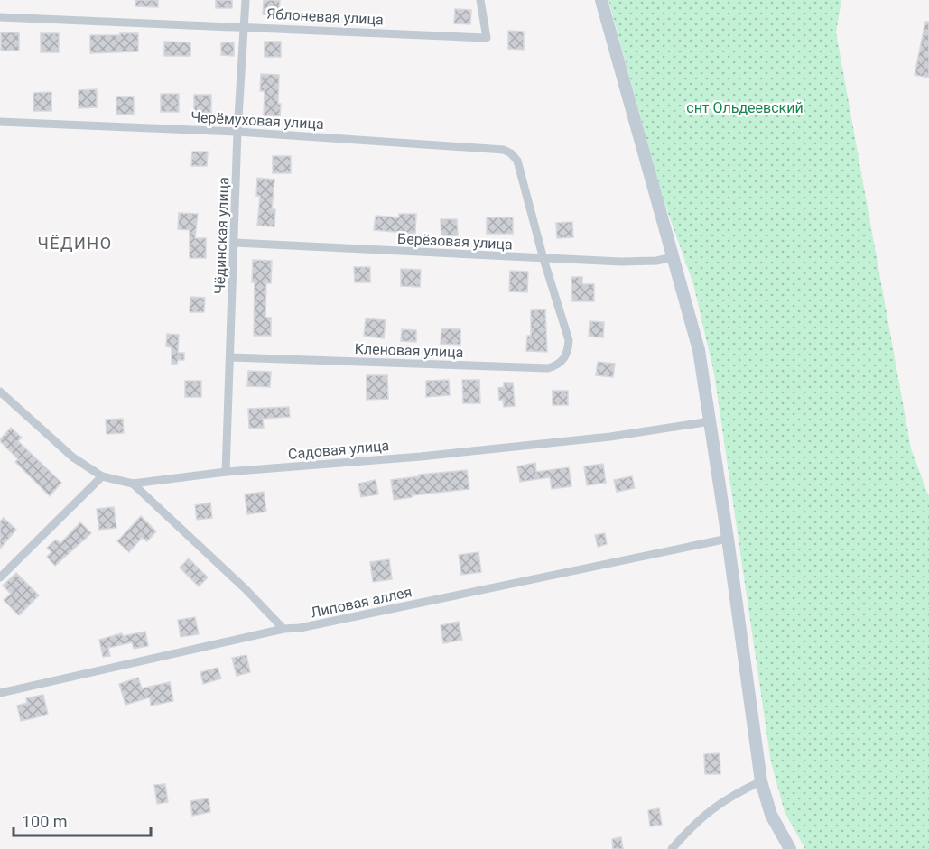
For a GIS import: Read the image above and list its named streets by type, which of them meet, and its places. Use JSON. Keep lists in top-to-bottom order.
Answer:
{
  "streets": {
    "street": [
      "Яблоневая улица",
      "Черёмуховая улица",
      "Чёдинская улица",
      "Берёзовая улица",
      "Кленовая улица",
      "Садовая улица",
      "Липовая аллея"
    ]
  },
  "crossings": [
    ["Яблоневая улица", "Чёдинская улица"],
    ["Черёмуховая улица", "Чёдинская улица"],
    ["Черёмуховая улица", "Берёзовая улица"],
    ["Черёмуховая улица", "Кленовая улица"],
    ["Чёдинская улица", "Берёзовая улица"],
    ["Чёдинская улица", "Кленовая улица"],
    ["Чёдинская улица", "Садовая улица"],
    ["Берёзовая улица", "Кленовая улица"]
  ],
  "districts": ["ЧЁДИНО"],
  "parks": ["снт Ольдеевский"],
  "scale_bar": "100 m"
}
